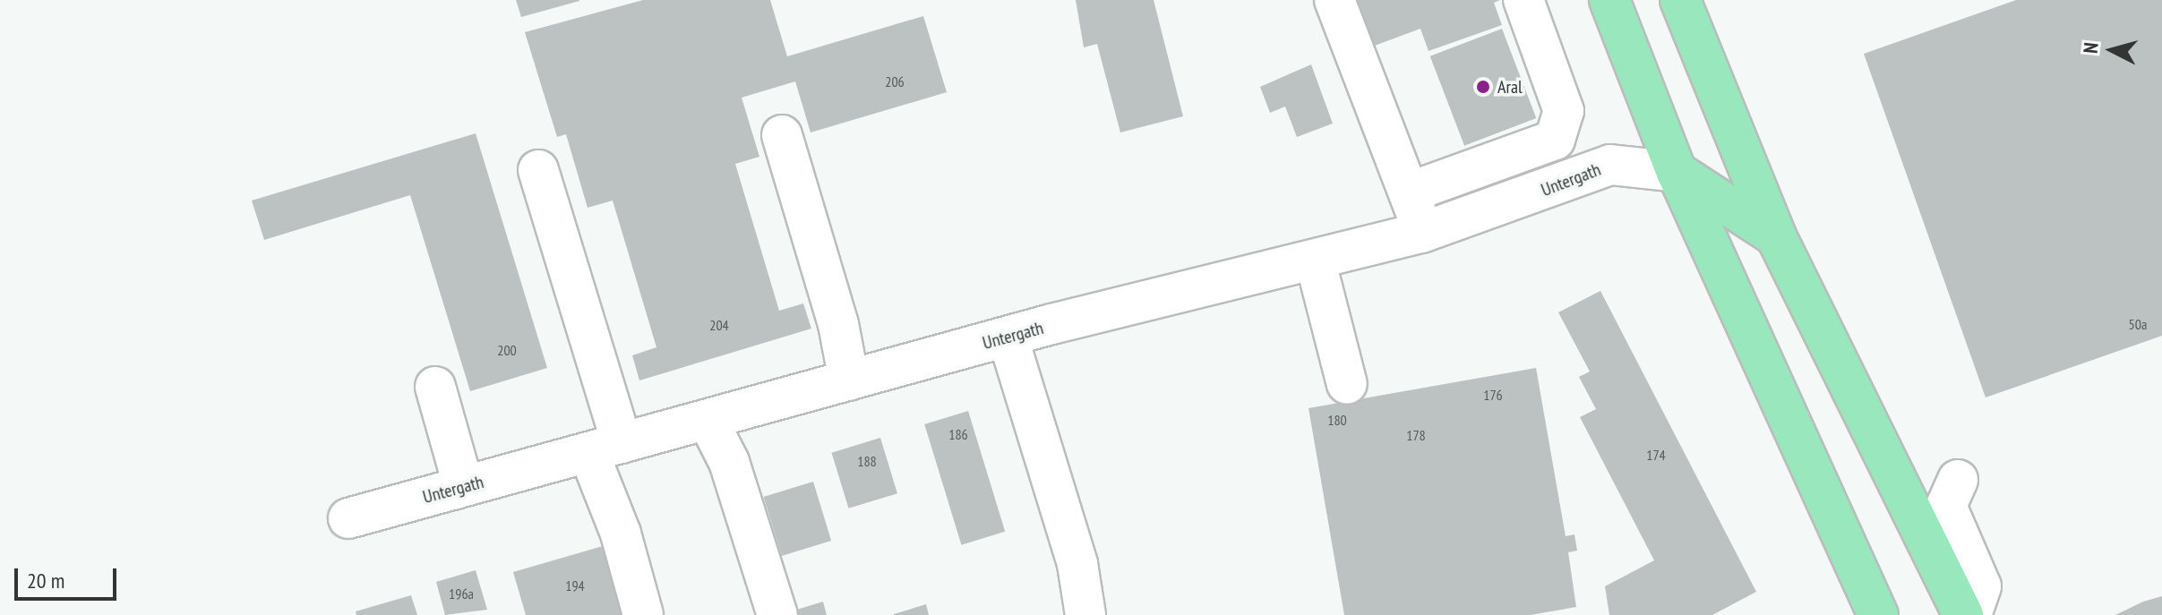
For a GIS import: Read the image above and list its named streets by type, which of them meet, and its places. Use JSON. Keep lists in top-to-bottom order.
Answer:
{
  "streets": {
    "main road": ["Untergath"]
  },
  "places": ["Aral"],
  "house_numbers": [
    "206",
    "50a",
    "204",
    "200",
    "176",
    "180",
    "186",
    "178",
    "174",
    "188",
    "194",
    "196a"
  ],
  "scale_bar": "20 m",
  "north": "left"
}
